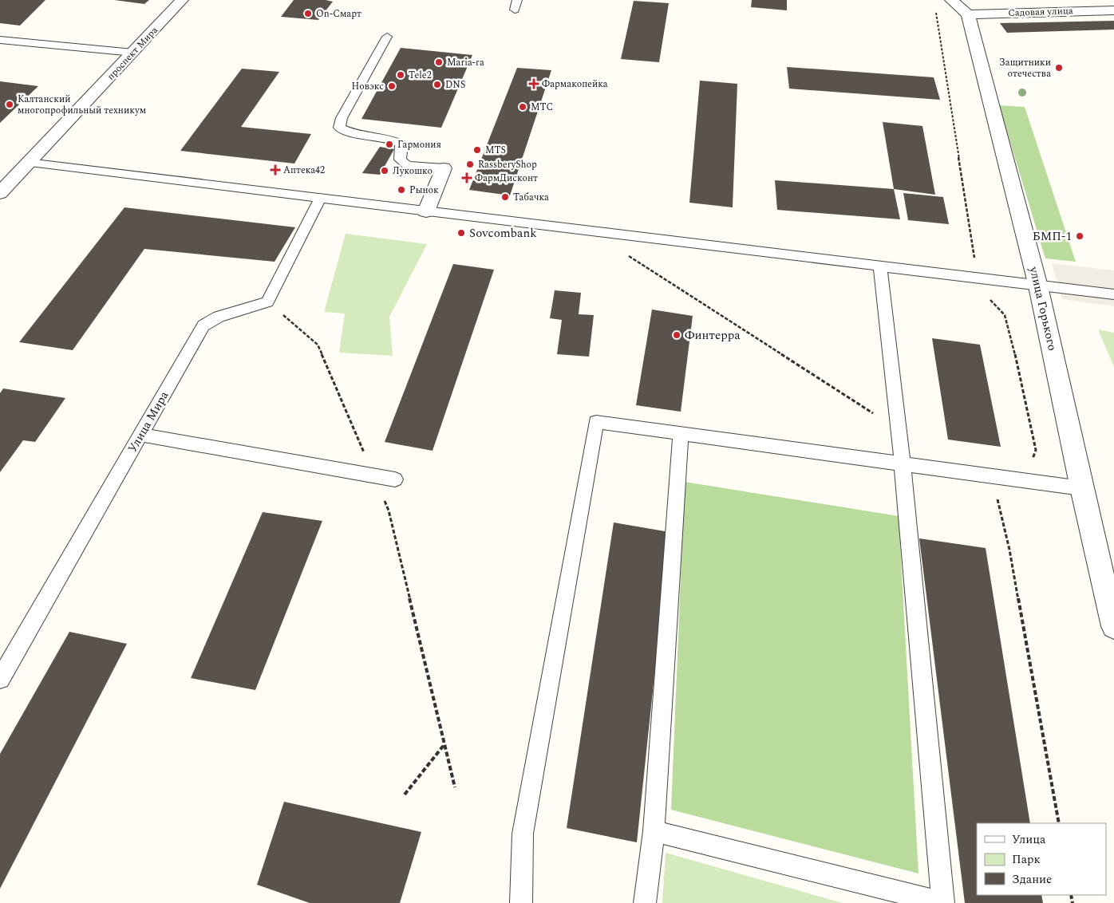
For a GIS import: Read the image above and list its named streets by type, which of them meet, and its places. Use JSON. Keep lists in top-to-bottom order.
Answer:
{
  "streets": {
    "street": ["Садовая улица", "проспект Мира", "улица Горького"],
    "lane": ["Улица Мира"]
  },
  "crossings": [
    ["Садовая улица", "улица Горького"]
  ],
  "places": {
    "other": [
      "On-Смарт",
      "Maria-ra",
      "Защитники отечества",
      "Tele2",
      "DNS",
      "Новэкс",
      "Калтанский многопрофильный техникум",
      "МТС",
      "Гармония",
      "MTS",
      "RassberyShop",
      "Лукошко",
      "Рынок",
      "Табачка",
      "Sovcombank",
      "БМП-1",
      "Финтерра"
    ],
    "health": ["Фармакопейка", "Аптека42", "ФармДисконт"]
  },
  "legend": ["Улица", "Парк", "Здание"]
}
